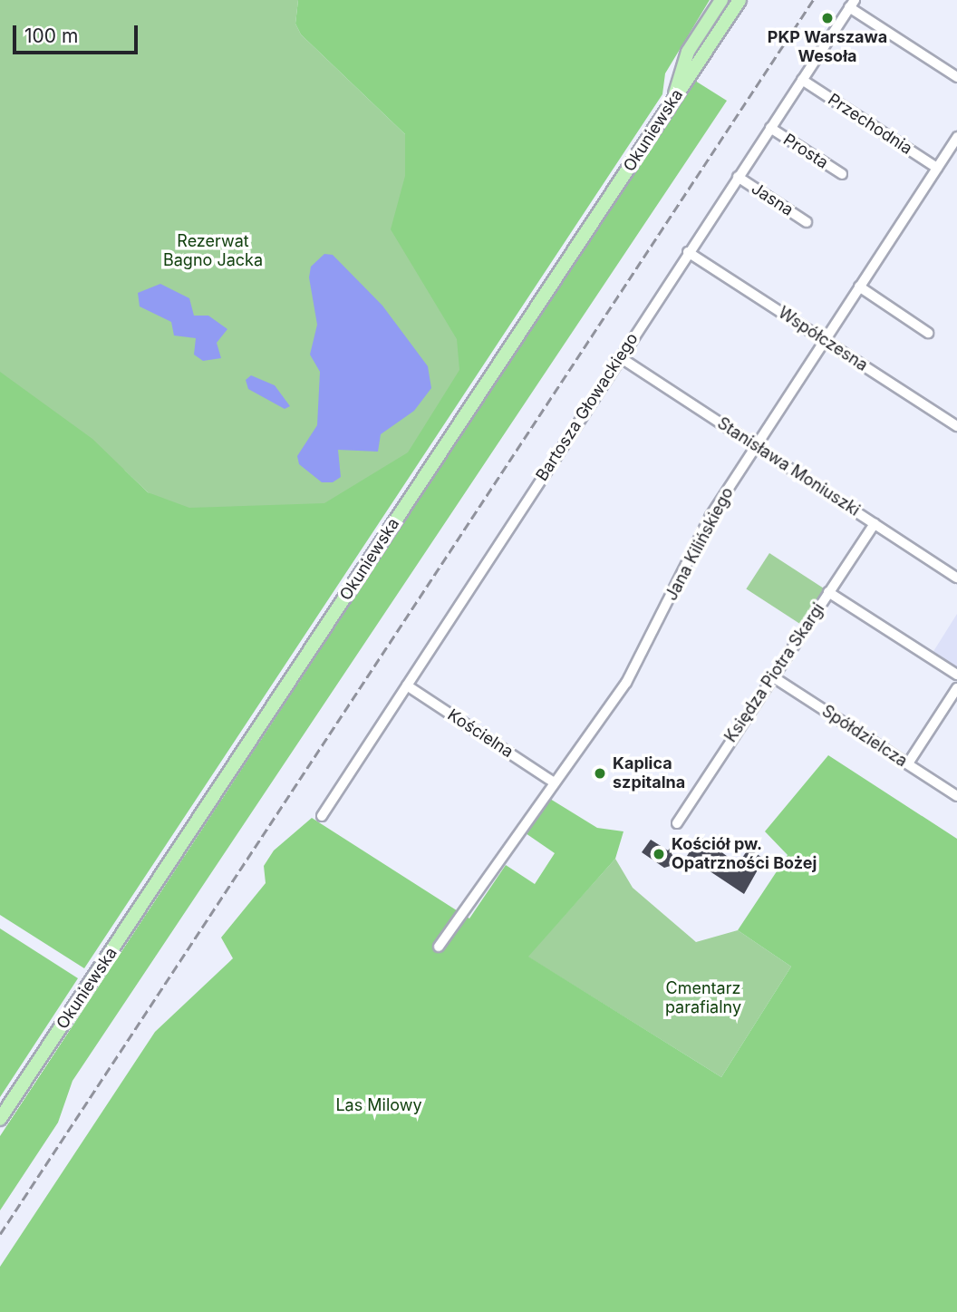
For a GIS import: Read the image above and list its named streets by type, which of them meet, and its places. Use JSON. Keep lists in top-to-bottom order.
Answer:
{
  "streets": {
    "main road": ["Okuniewska"],
    "street": [
      "Przechodnia",
      "Prosta",
      "Jasna",
      "Współczesna",
      "Bartosza Głowackiego",
      "Stanisława Moniuszki",
      "Jana Kilińskiego",
      "Księdza Piotra Skargi",
      "Kościelna",
      "Spółdzielcza"
    ]
  },
  "crossings": [
    ["Przechodnia", "Bartosza Głowackiego"],
    ["Przechodnia", "Jana Kilińskiego"],
    ["Prosta", "Bartosza Głowackiego"],
    ["Jasna", "Bartosza Głowackiego"],
    ["Współczesna", "Bartosza Głowackiego"],
    ["Współczesna", "Jana Kilińskiego"],
    ["Bartosza Głowackiego", "Stanisława Moniuszki"],
    ["Bartosza Głowackiego", "Kościelna"],
    ["Stanisława Moniuszki", "Jana Kilińskiego"],
    ["Stanisława Moniuszki", "Księdza Piotra Skargi"],
    ["Jana Kilińskiego", "Kościelna"],
    ["Księdza Piotra Skargi", "Spółdzielcza"]
  ],
  "parks": ["Rezerwat Bagno Jacka", "Cmentarz parafialny", "Las Milowy"],
  "places": ["PKP Warszawa Wesoła", "Kaplica szpitalna", "Kościół pw. Opatrzności Bożej"],
  "scale_bar": "100 m"
}
